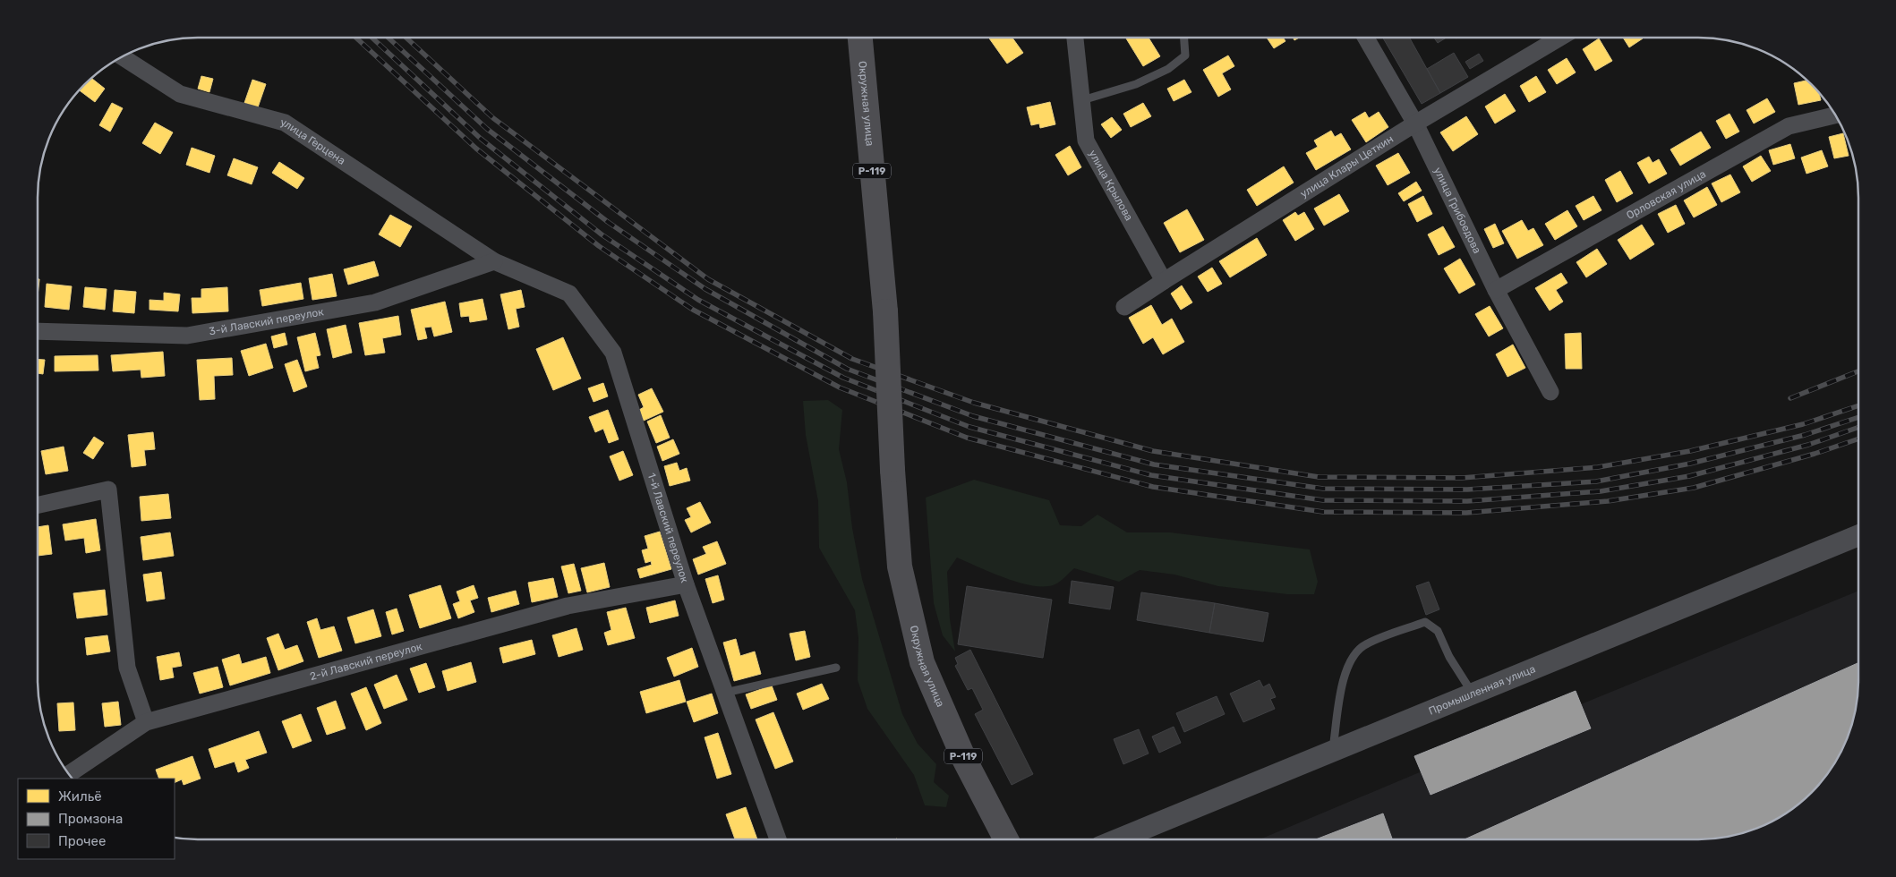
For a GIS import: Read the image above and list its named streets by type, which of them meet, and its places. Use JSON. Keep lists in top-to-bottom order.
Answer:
{
  "streets": {
    "highway": ["Окружная улица", "Р-119"],
    "street": [
      "улица Герцена",
      "улица Клары Цеткин",
      "улица Крылова",
      "Орловская улица",
      "улица Грибоедова",
      "3-й Лавский переулок",
      "1-й Лавский переулок",
      "2-й Лавский переулок",
      "Промышленная улица"
    ]
  },
  "crossings": [
    ["улица Герцена", "3-й Лавский переулок"],
    ["улица Герцена", "1-й Лавский переулок"],
    ["улица Клары Цеткин", "улица Крылова"],
    ["улица Клары Цеткин", "улица Грибоедова"],
    ["Орловская улица", "улица Грибоедова"],
    ["3-й Лавский переулок", "1-й Лавский переулок"],
    ["1-й Лавский переулок", "2-й Лавский переулок"]
  ],
  "legend": ["Жильё", "Промзона", "Прочее"]
}
